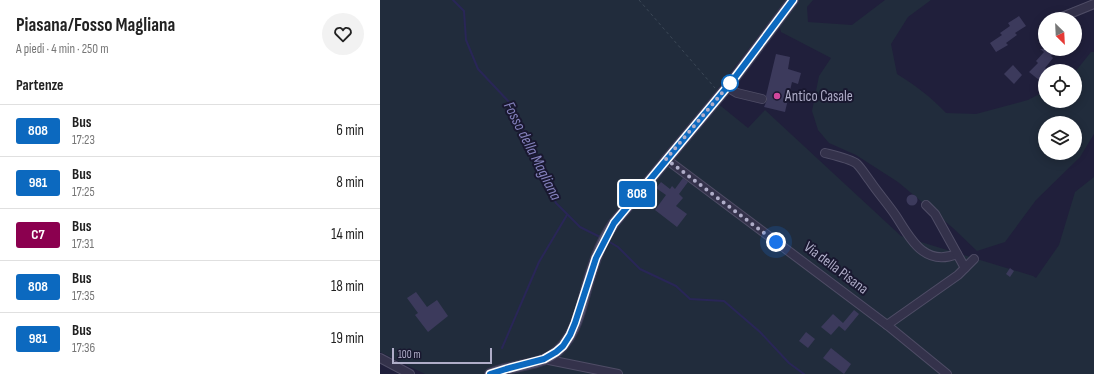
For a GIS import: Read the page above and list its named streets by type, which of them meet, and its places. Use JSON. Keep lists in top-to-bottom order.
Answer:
{
  "streets": {
    "street": ["Via della Pisana"]
  },
  "water": ["Fosso della Magliana"],
  "places": ["Antico Casale"],
  "lines": ["bus line 808"],
  "scale_bar": "100 m",
  "north": "bottom right",
  "page": {
    "heading": [
      ["Piasana/Fosso Magliana", "A piedi · 4 min · 250 m"],
      "Partenze"
    ],
    "on_map": "808",
    "list": [
      {
        "mark": "808",
        "name": "Bus",
        "note": "17:23",
        "value": "6 min"
      },
      {
        "mark": "981",
        "name": "Bus",
        "note": "17:25",
        "value": "8 min"
      },
      {
        "mark": "C7",
        "name": "Bus",
        "note": "17:31",
        "value": "14 min"
      },
      {
        "mark": "808",
        "name": "Bus",
        "note": "17:35",
        "value": "18 min"
      },
      {
        "mark": "981",
        "name": "Bus",
        "note": "17:36",
        "value": "19 min"
      }
    ],
    "scale": "100 m"
  }
}
